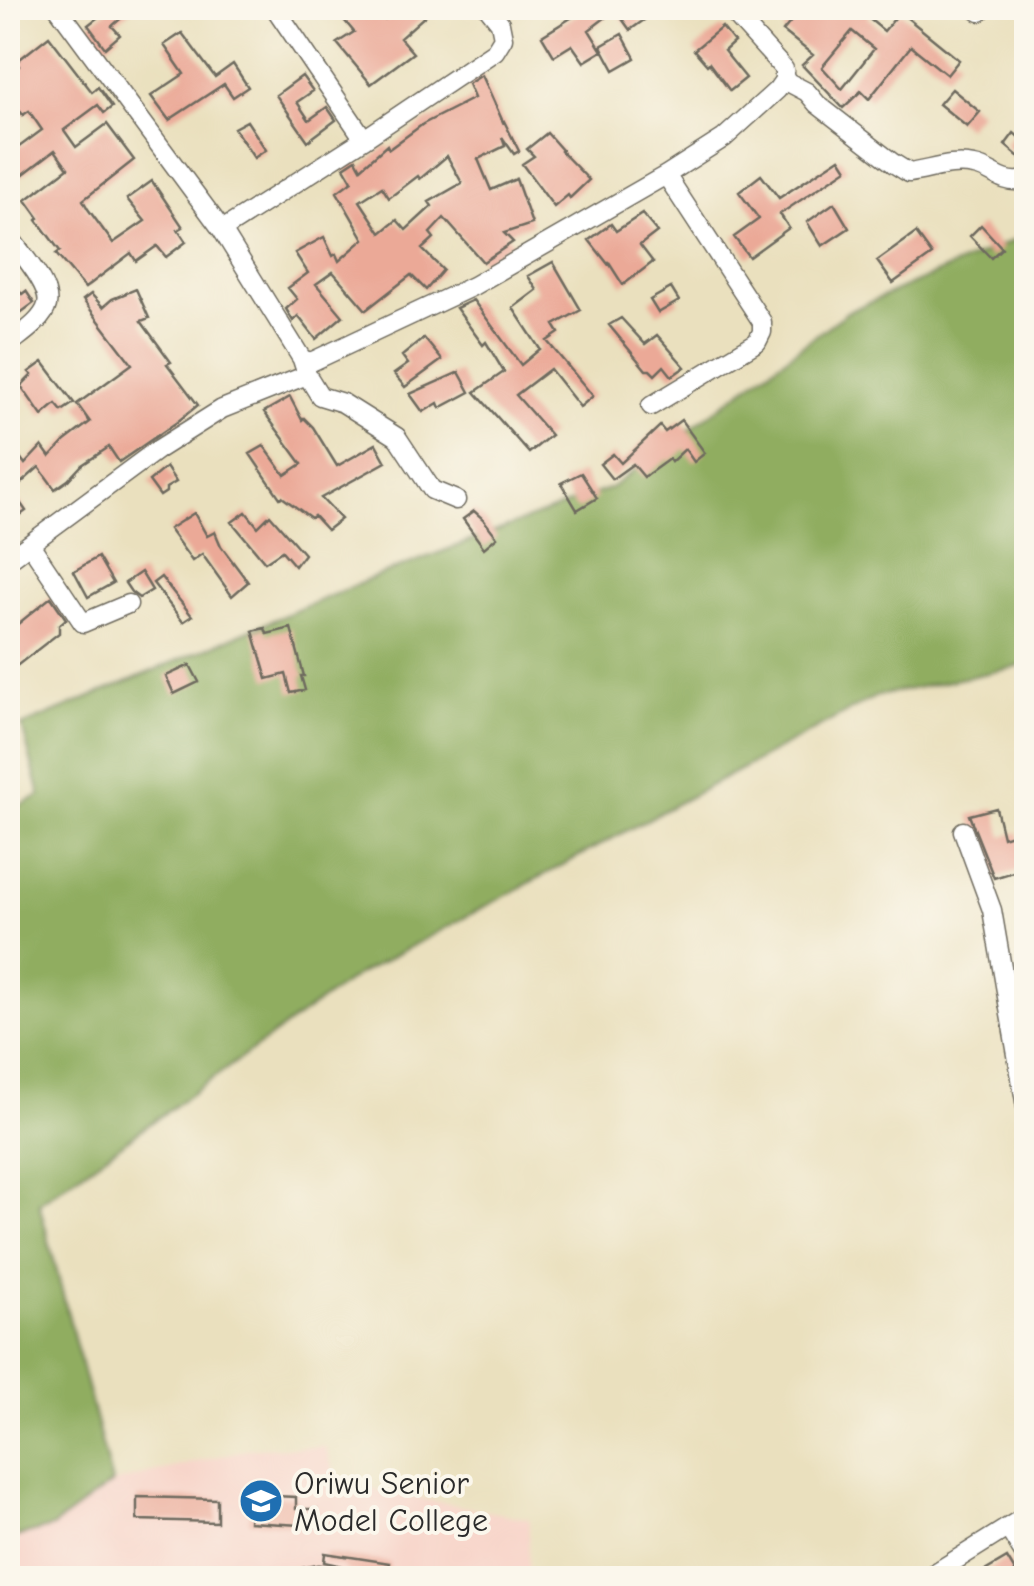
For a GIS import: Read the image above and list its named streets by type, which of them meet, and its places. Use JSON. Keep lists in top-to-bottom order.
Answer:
{
  "places": {
    "school or university": ["Oriwu Senior Model College"]
  }
}
